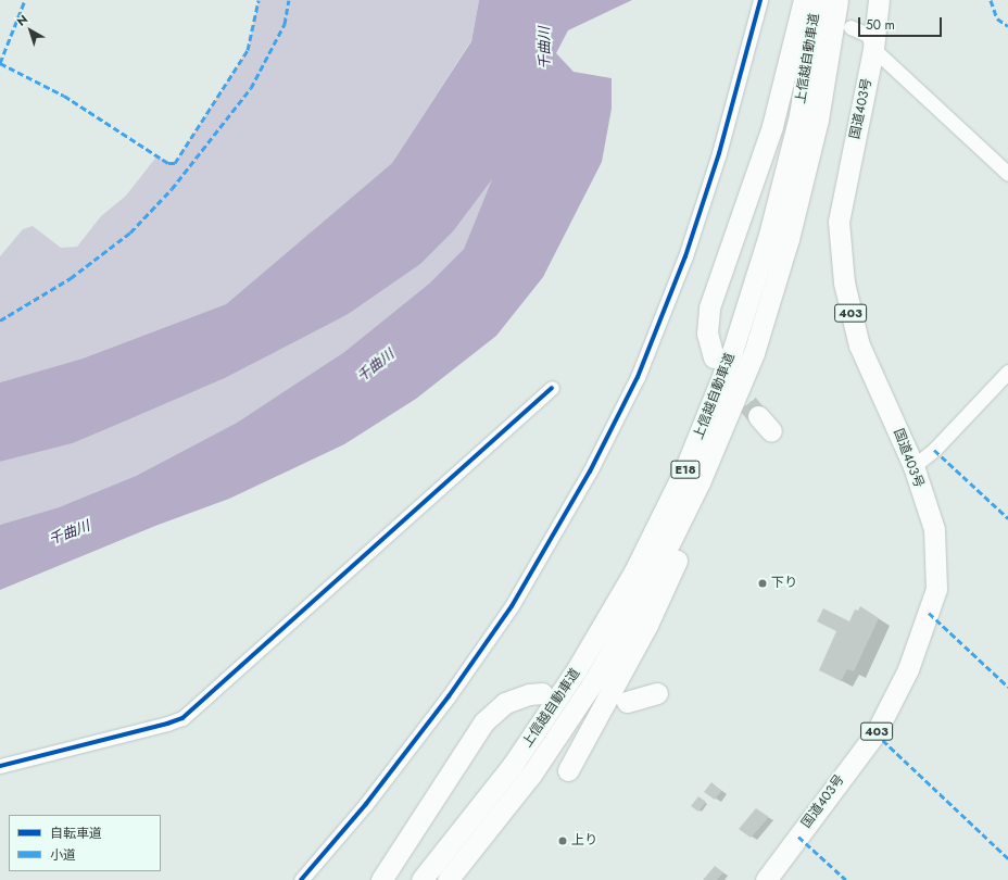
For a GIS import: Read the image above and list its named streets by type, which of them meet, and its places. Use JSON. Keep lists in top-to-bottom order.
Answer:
{
  "streets": {
    "highway": [
      "上信越自動車道",
      "国道403号",
      "403",
      "E18"
    ]
  },
  "water": ["千曲川"],
  "places": ["下り", "上り"],
  "legend": ["自転車道", "小道"],
  "scale_bar": "50 m",
  "north": "top left"
}
